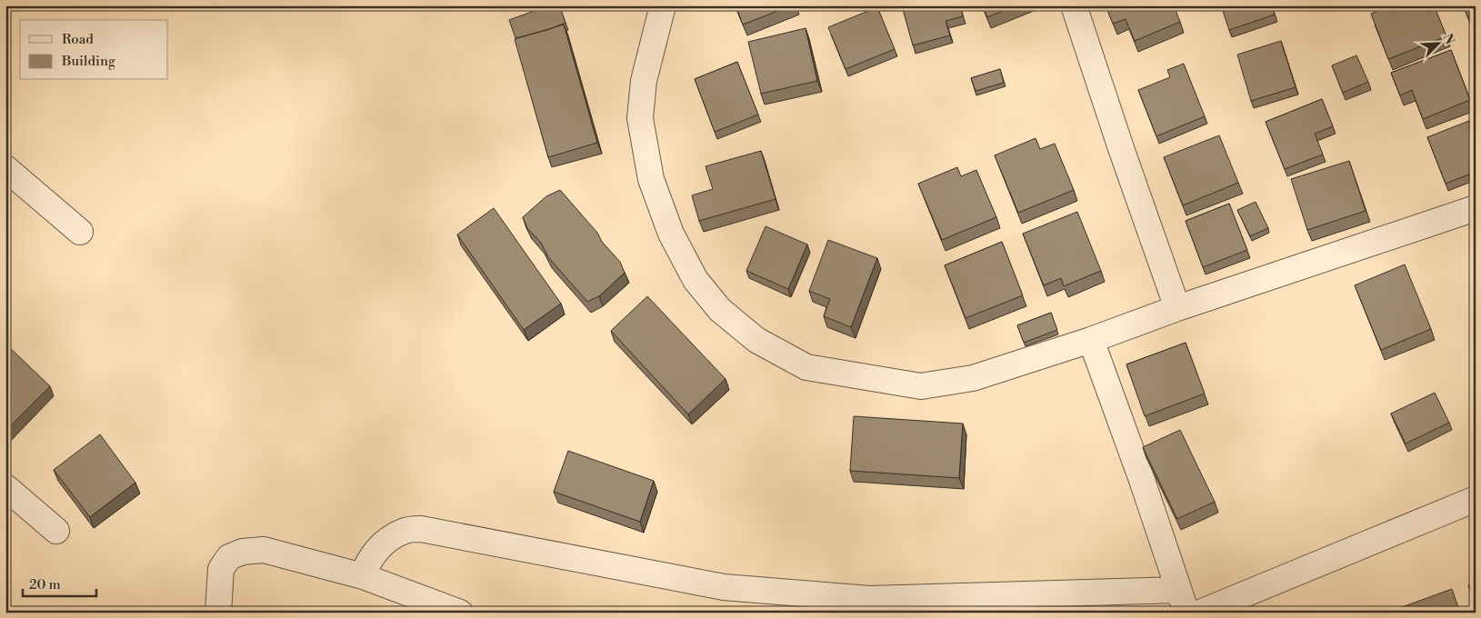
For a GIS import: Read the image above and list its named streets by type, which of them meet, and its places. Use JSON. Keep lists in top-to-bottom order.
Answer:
{
  "legend": ["Road", "Building"],
  "scale_bar": "20 m",
  "north": "top right"
}
